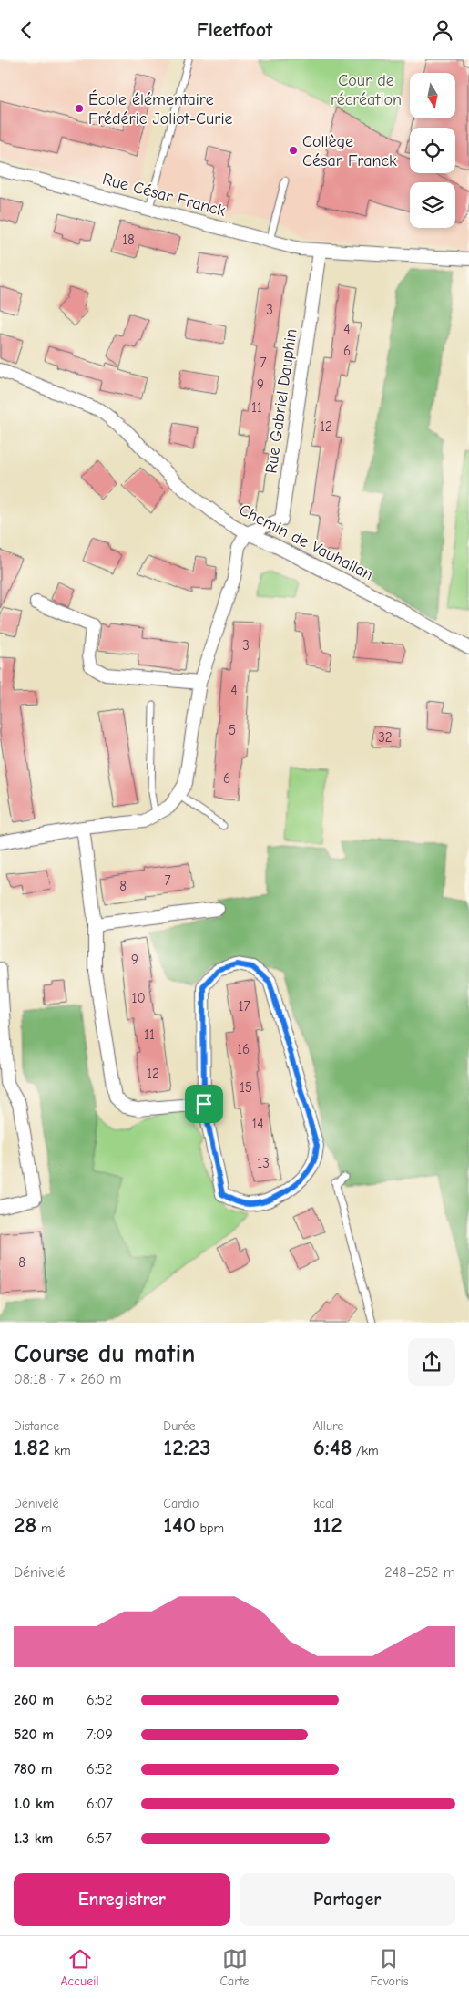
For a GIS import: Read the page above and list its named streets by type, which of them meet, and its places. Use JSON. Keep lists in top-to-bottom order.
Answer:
{
  "streets": {
    "street": ["Rue César Franck", "Rue Gabriel Dauphin", "Chemin de Vauhallan"]
  },
  "crossings": [
    ["Rue César Franck", "Rue Gabriel Dauphin"],
    ["Rue Gabriel Dauphin", "Chemin de Vauhallan"]
  ],
  "parks": ["Cour de récréation"],
  "places": ["École élémentaire Frédéric Joliot-Curie", "Collège César Franck"],
  "house_numbers": [
    "18",
    "3",
    "4",
    "6",
    "7",
    "9",
    "11",
    "12",
    "3",
    "4",
    "5",
    "32",
    "6",
    "7",
    "8",
    "9",
    "10",
    "17",
    "11",
    "16",
    "12",
    "15",
    "14",
    "13",
    "8"
  ],
  "north": "bottom",
  "page": {
    "header": "Fleetfoot",
    "heading": ["Course du matin", "08:18 · 7 × 260 m"],
    "stats": [
      ["Distance", "1.82 km"],
      ["Durée", "12:23"],
      ["Allure", "6:48 /km"],
      ["Dénivelé", "28 m"],
      ["Cardio", "140 bpm"],
      ["kcal", "112"]
    ],
    "chart": ["Dénivelé", "248–252 m"],
    "list": [
      {
        "name": "260 m",
        "note": "6:52"
      },
      {
        "name": "520 m",
        "note": "7:09"
      },
      {
        "name": "780 m",
        "note": "6:52"
      },
      {
        "name": "1.0 km",
        "note": "6:07"
      },
      {
        "name": "1.3 km",
        "note": "6:57"
      }
    ],
    "buttons": ["Enregistrer", "Partager"],
    "tabs": ["Accueil", "Carte", "Favoris"]
  }
}
